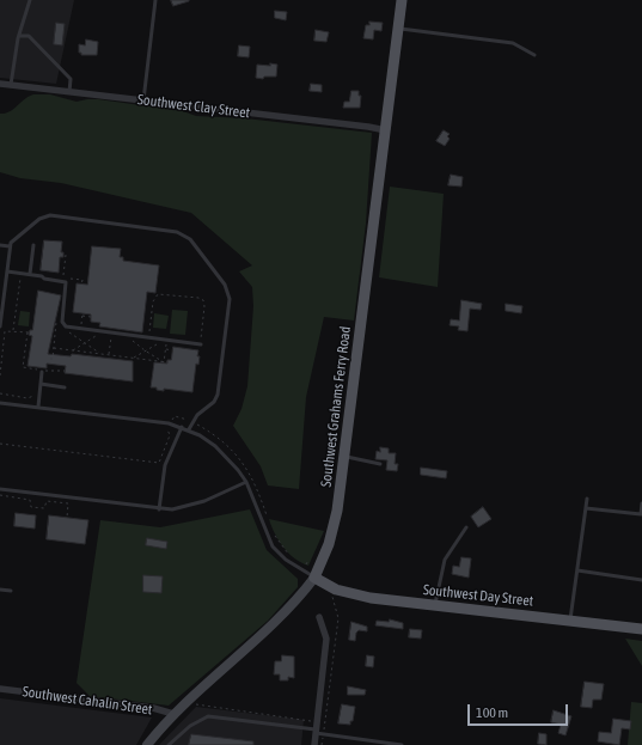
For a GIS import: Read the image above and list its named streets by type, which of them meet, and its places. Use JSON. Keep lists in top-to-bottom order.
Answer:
{
  "streets": {
    "main road": ["Southwest Grahams Ferry Road", "Southwest Day Street"],
    "street": ["Southwest Clay Street", "Southwest Cahalin Street"]
  },
  "crossings": [
    ["Southwest Clay Street", "Southwest Grahams Ferry Road"],
    ["Southwest Grahams Ferry Road", "Southwest Day Street"],
    ["Southwest Grahams Ferry Road", "Southwest Cahalin Street"]
  ],
  "scale_bar": "100 m"
}
